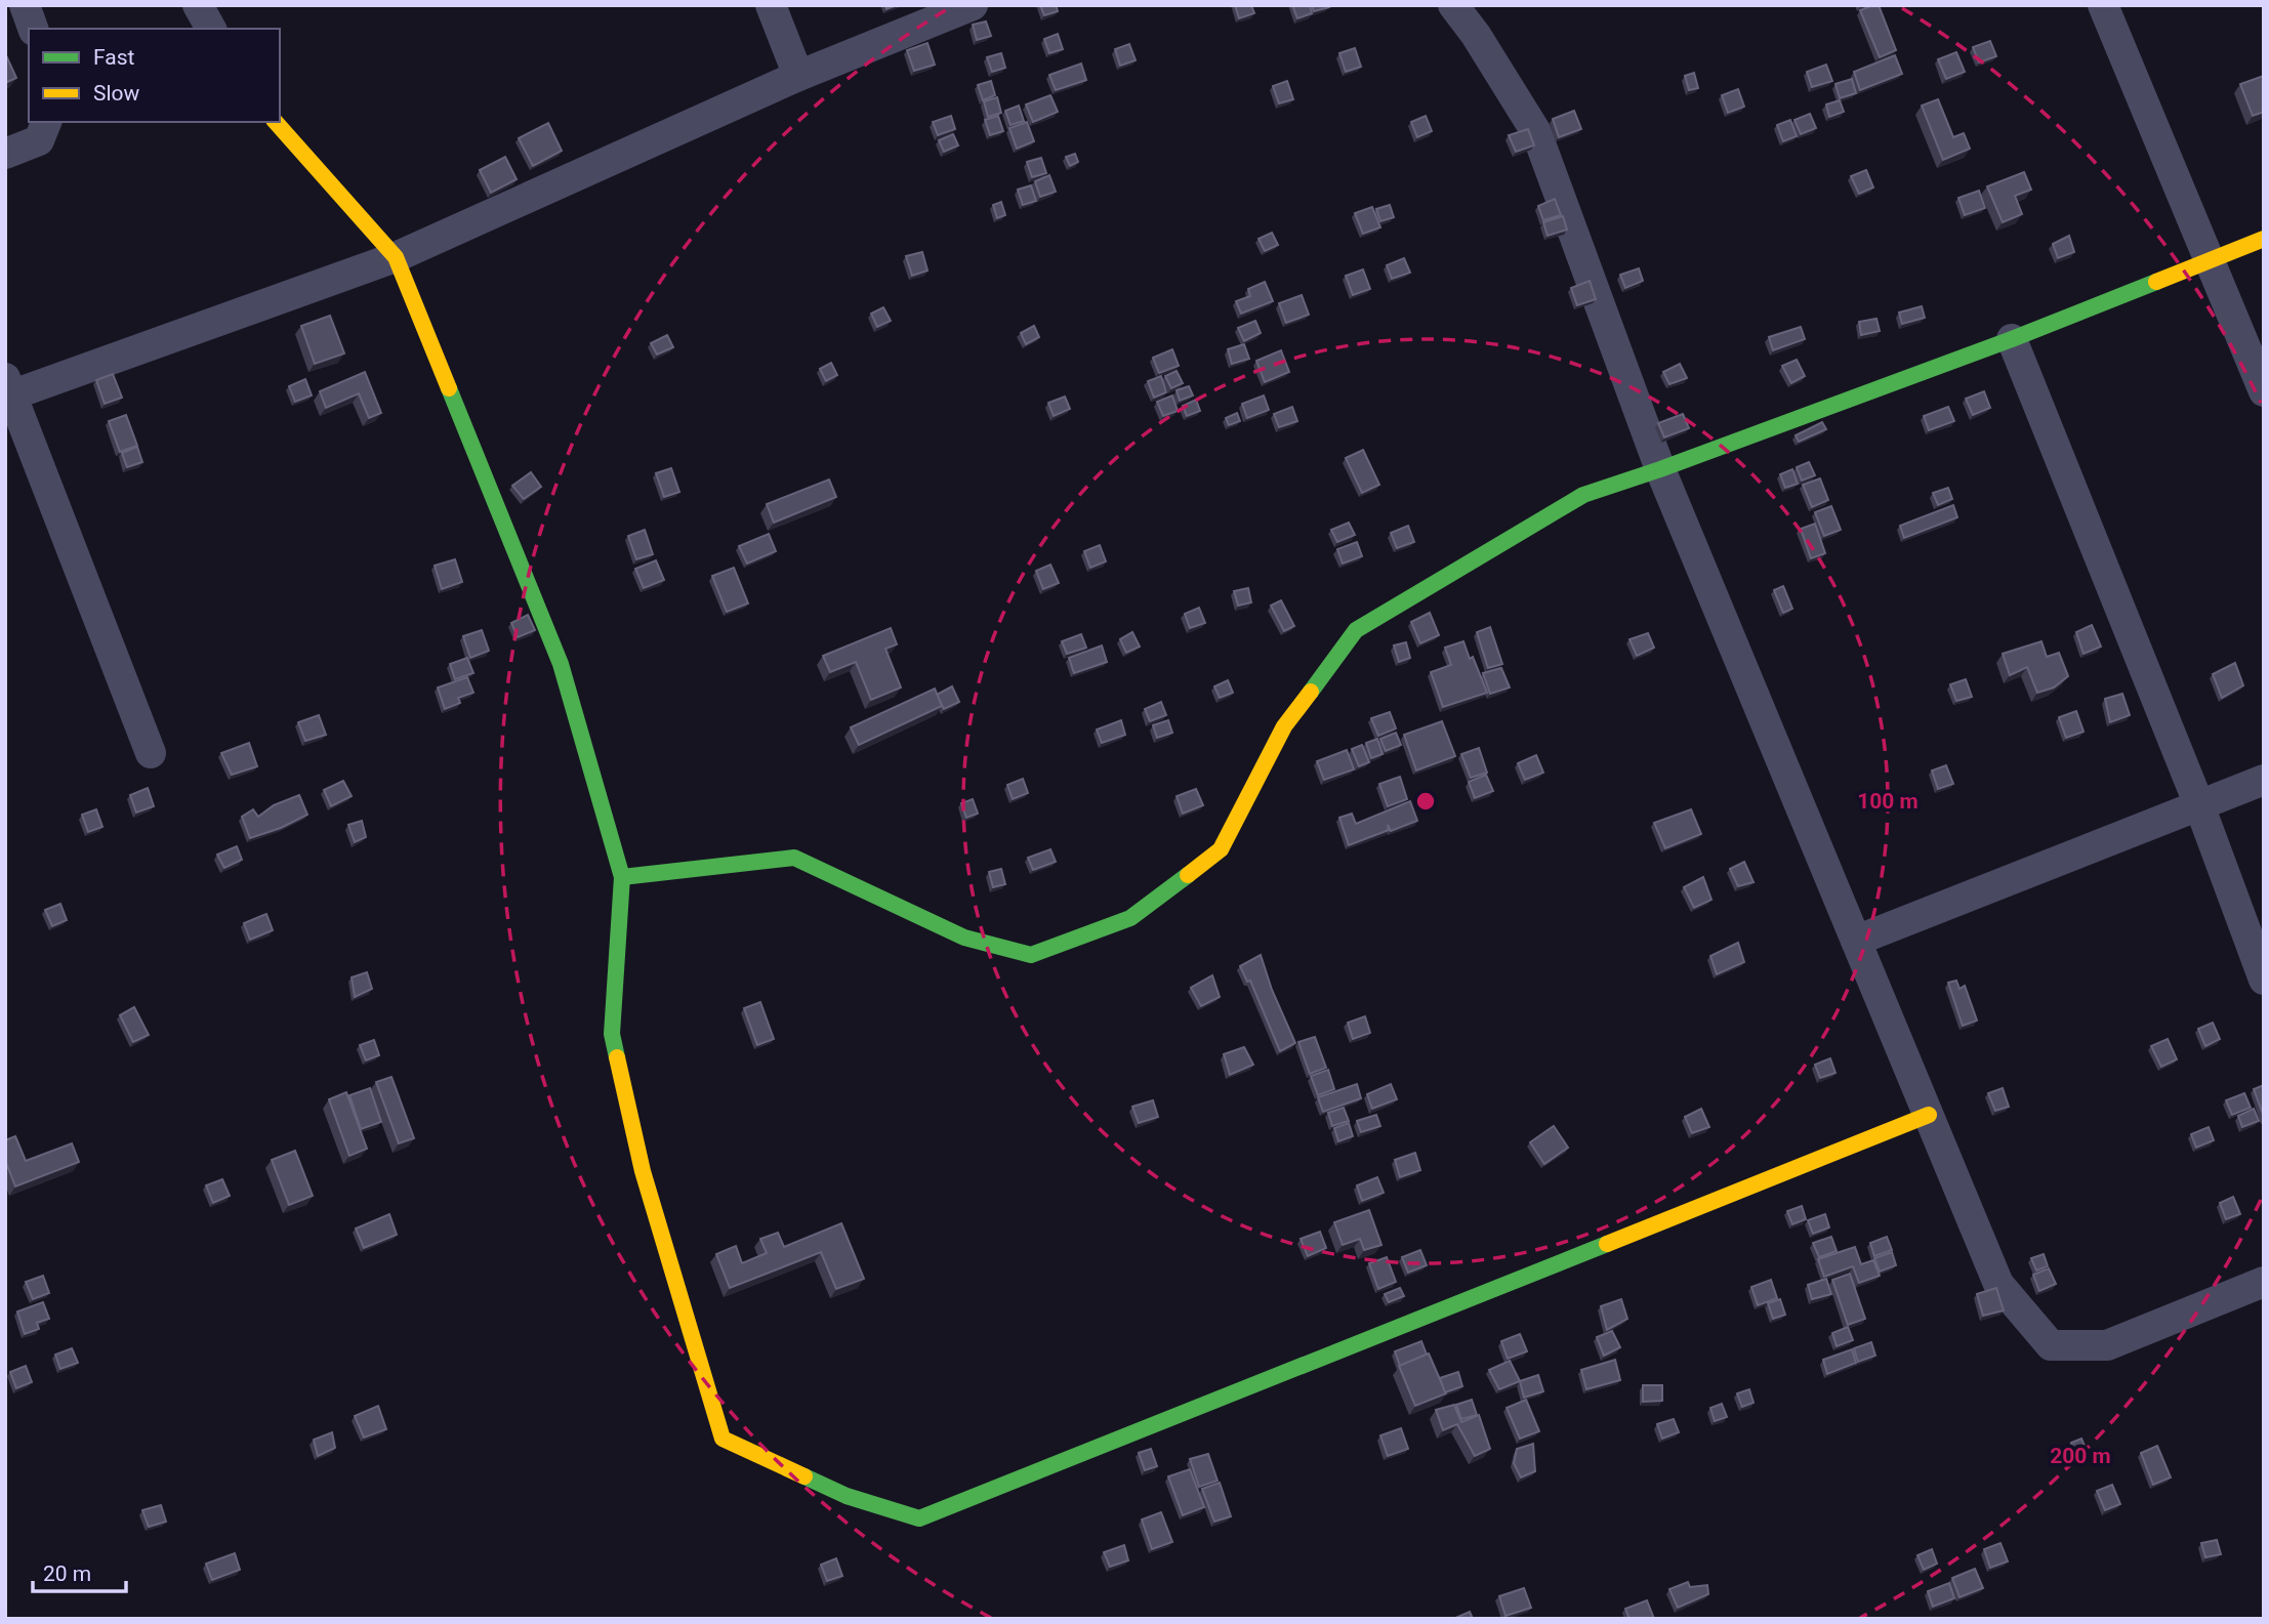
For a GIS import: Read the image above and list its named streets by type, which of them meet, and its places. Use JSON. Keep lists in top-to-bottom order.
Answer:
{
  "legend": ["Fast", "Slow"],
  "scale_bar": "20 m",
  "rings": ["100 m", "200 m"]
}
